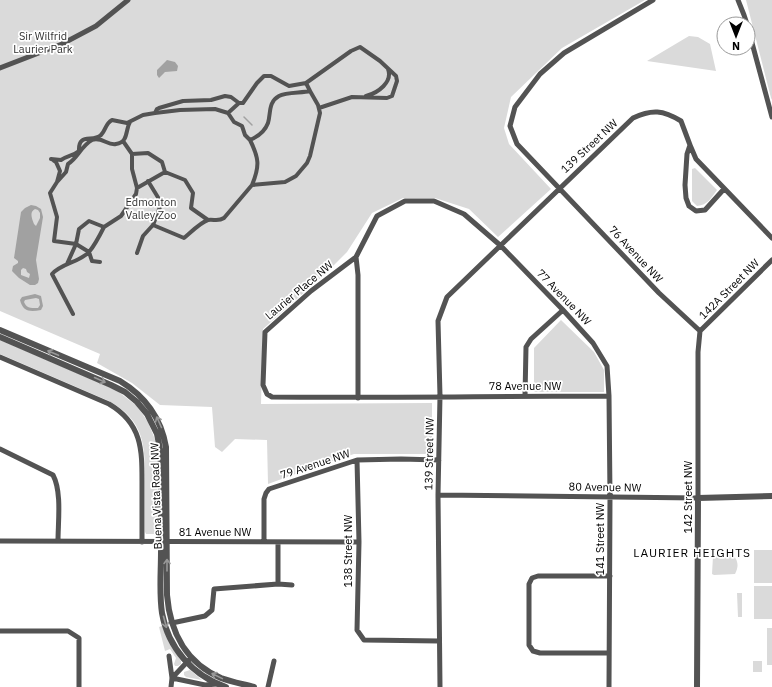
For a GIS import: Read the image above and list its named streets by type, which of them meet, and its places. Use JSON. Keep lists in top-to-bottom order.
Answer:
{
  "streets": {
    "street": [
      "139 Street NW",
      "76 Avenue NW",
      "142A Street NW",
      "Laurier Place NW",
      "77 Avenue NW",
      "78 Avenue NW",
      "79 Avenue NW",
      "80 Avenue NW",
      "Buena Vista Road NW",
      "142 Street NW",
      "81 Avenue NW",
      "141 Street NW",
      "138 Street NW"
    ]
  },
  "crossings": [
    ["139 Street NW", "76 Avenue NW"],
    ["139 Street NW", "Laurier Place NW"],
    ["139 Street NW", "77 Avenue NW"],
    ["139 Street NW", "78 Avenue NW"],
    ["139 Street NW", "79 Avenue NW"],
    ["139 Street NW", "80 Avenue NW"],
    ["139 Street NW", "138 Street NW"],
    ["76 Avenue NW", "142A Street NW"],
    ["76 Avenue NW", "142 Street NW"],
    ["142A Street NW", "142 Street NW"],
    ["Laurier Place NW", "77 Avenue NW"],
    ["Laurier Place NW", "78 Avenue NW"],
    ["77 Avenue NW", "141 Street NW"],
    ["78 Avenue NW", "141 Street NW"],
    ["79 Avenue NW", "81 Avenue NW"],
    ["79 Avenue NW", "138 Street NW"],
    ["80 Avenue NW", "142 Street NW"],
    ["80 Avenue NW", "141 Street NW"],
    ["Buena Vista Road NW", "81 Avenue NW"],
    ["81 Avenue NW", "138 Street NW"]
  ],
  "districts": ["LAURIER HEIGHTS"],
  "parks": ["Sir Wilfrid Laurier Park", "Edmonton Valley Zoo"],
  "north": "bottom"
}
